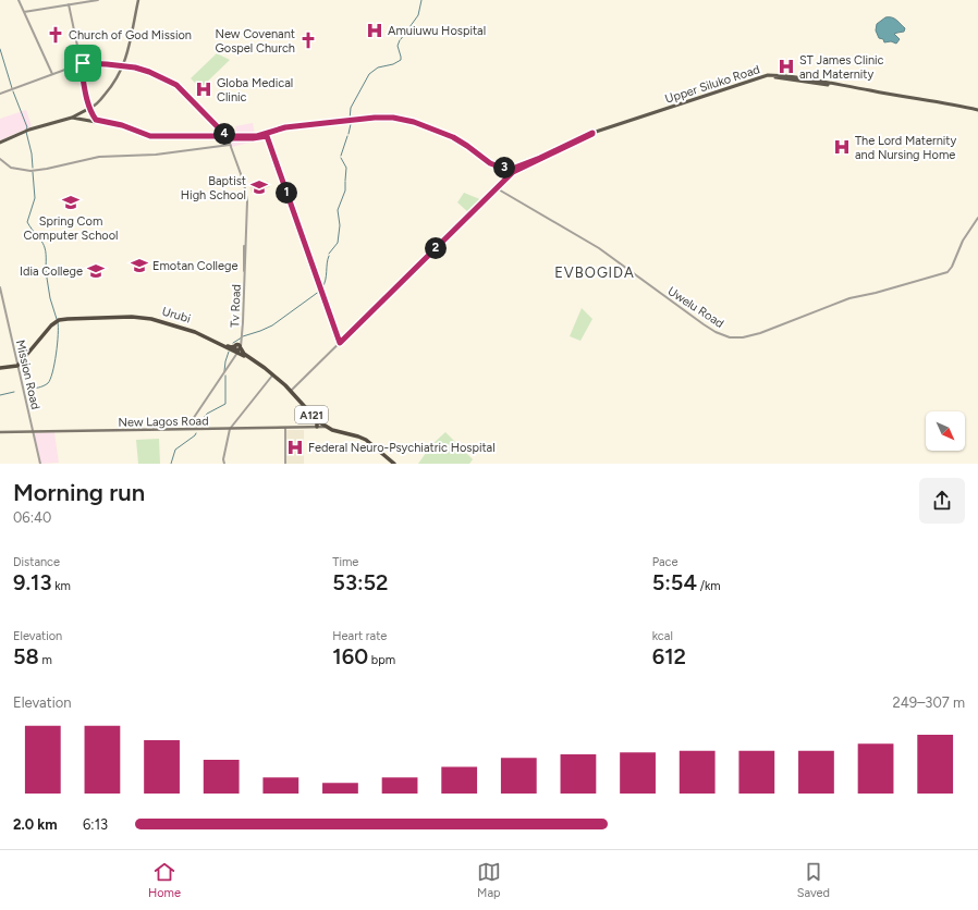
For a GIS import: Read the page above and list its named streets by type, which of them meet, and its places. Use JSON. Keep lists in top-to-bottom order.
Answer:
{
  "streets": {
    "highway": ["Urubi", "A121"],
    "main road": ["Upper Siluko Road", "New Lagos Road"],
    "street": ["Tv Road", "Uwelu Road", "Mission Road"]
  },
  "crossings": [
    ["Tv Road", "Urubi"],
    ["Tv Road", "A121"],
    ["Tv Road", "New Lagos Road"],
    ["Urubi", "Mission Road"],
    ["Urubi", "A121"],
    ["Mission Road", "New Lagos Road"],
    ["A121", "New Lagos Road"]
  ],
  "districts": ["EVBOGIDA"],
  "places": {
    "hospital": [
      "Amuiuwu Hospital",
      "ST James Clinic and Maternity",
      "Globa Medical Clinic",
      "The Lord Maternity and Nursing Home",
      "Federal Neuro-Psychiatric Hospital"
    ],
    "church": ["Church of God Mission", "New Covenant Gospel Church"],
    "school or university": [
      "Baptist High School",
      "Spring Com Computer School",
      "Emotan College",
      "Idia College"
    ]
  },
  "north": "bottom right",
  "page": {
    "pins": [
      "4",
      "3",
      "1",
      "2"
    ],
    "heading": ["Morning run", "06:40"],
    "stats": [
      ["Distance", "9.13 km"],
      ["Time", "53:52"],
      ["Pace", "5:54 /km"],
      ["Elevation", "58 m"],
      ["Heart rate", "160 bpm"],
      ["kcal", "612"]
    ],
    "chart": ["Elevation", "249–307 m"],
    "list": [
      {
        "name": "2.0 km",
        "note": "6:13"
      }
    ],
    "tabs": ["Home", "Map", "Saved"]
  }
}
